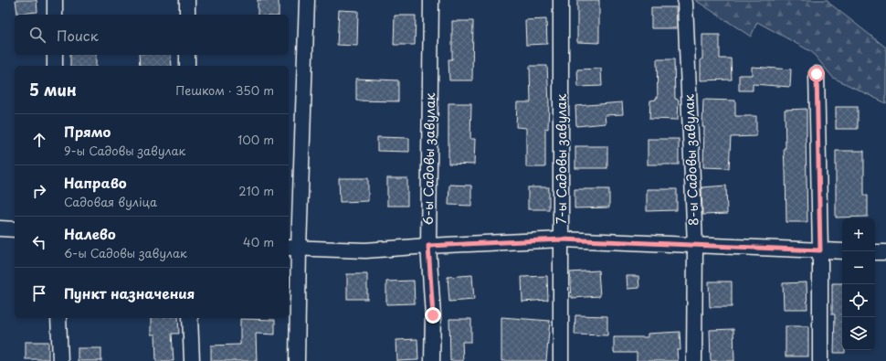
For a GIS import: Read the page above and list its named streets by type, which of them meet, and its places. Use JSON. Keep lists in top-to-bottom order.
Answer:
{
  "streets": {
    "street": ["6-ы Садовы завулак", "7-ы Садовы завулак", "8-ы Садовы завулак"]
  },
  "page": {
    "search": "Поиск",
    "heading": ["5 мин", "Пешком · 350 m"],
    "list": [
      ["Прямо", "9-ы Садовы завулак", "100 m"],
      ["Направо", "Садовая вуліца", "210 m"],
      ["Налево", "6-ы Садовы завулак", "40 m"],
      "Пункт назначения"
    ],
    "map_buttons": ["+", "−"]
  }
}
